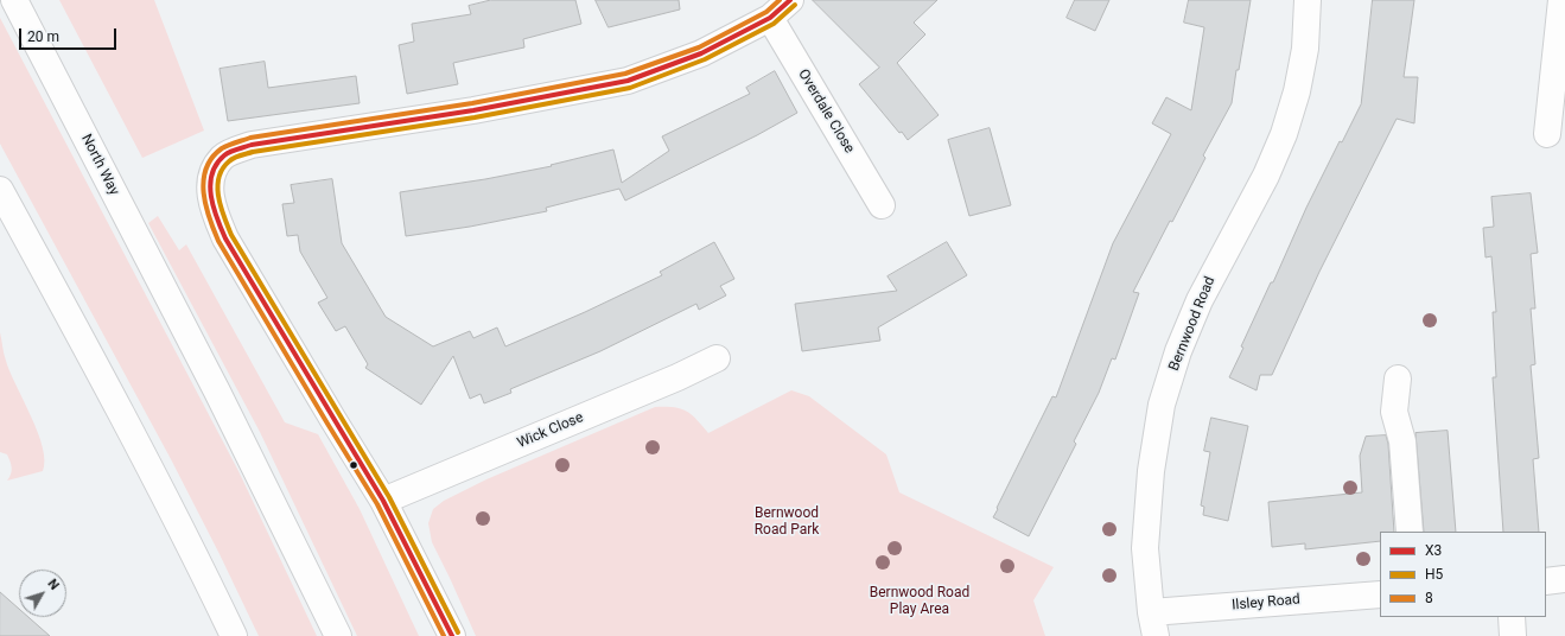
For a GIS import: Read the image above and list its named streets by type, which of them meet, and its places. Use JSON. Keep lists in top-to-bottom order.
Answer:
{
  "streets": {
    "main road": [
      "Overdale Close",
      "North Way",
      "Bernwood Road",
      "Wick Close",
      "Ilsley Road"
    ]
  },
  "crossings": [
    ["Bernwood Road", "Ilsley Road"]
  ],
  "parks": ["Bernwood Road Park", "Bernwood Road Play Area"],
  "lines": ["transit line X3", "transit line 8", "transit line H5"],
  "legend": ["X3", "H5", "8"],
  "scale_bar": "20 m",
  "north": "top right"
}
